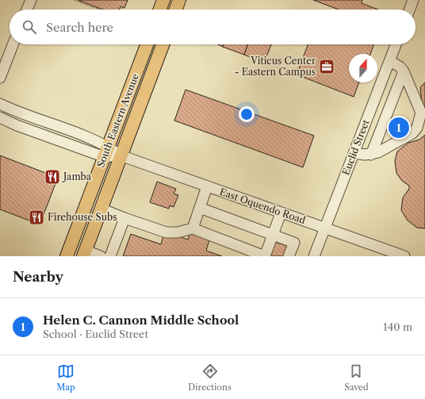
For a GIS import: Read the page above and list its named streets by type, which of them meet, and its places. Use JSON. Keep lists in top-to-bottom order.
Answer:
{
  "streets": {
    "main road": ["South Eastern Avenue"],
    "street": ["Euclid Street", "East Oquendo Road"]
  },
  "crossings": [
    ["South Eastern Avenue", "East Oquendo Road"],
    ["Euclid Street", "East Oquendo Road"]
  ],
  "places": {
    "office": ["Viticus Center - Eastern Campus"],
    "restaurant": ["Jamba", "Firehouse Subs"]
  },
  "north": "top",
  "page": {
    "search": "Search here",
    "pins": "1",
    "heading": "Nearby",
    "list": [
      {
        "mark": "1",
        "name": "Helen C. Cannon Middle School",
        "note": "School · Euclid Street",
        "value": "140 m"
      }
    ],
    "nav": ["Map", "Directions", "Saved"]
  }
}
